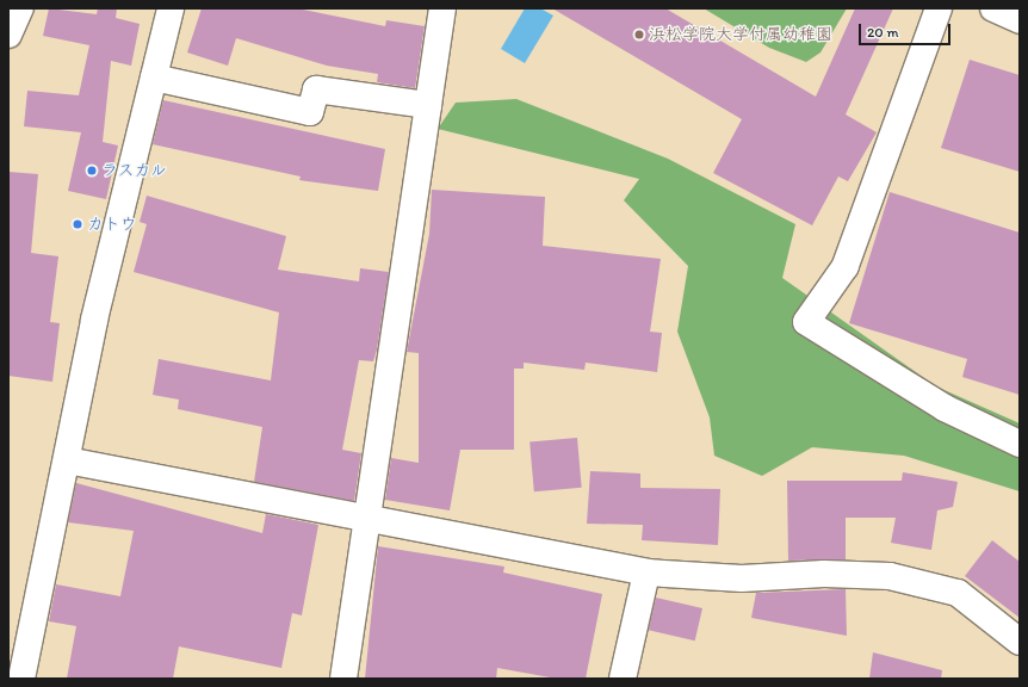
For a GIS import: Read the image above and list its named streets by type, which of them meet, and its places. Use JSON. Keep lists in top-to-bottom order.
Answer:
{
  "places": ["浜松学院大学付属幼稚園", "ラスカル", "カトウ"],
  "scale_bar": "20 m"
}
